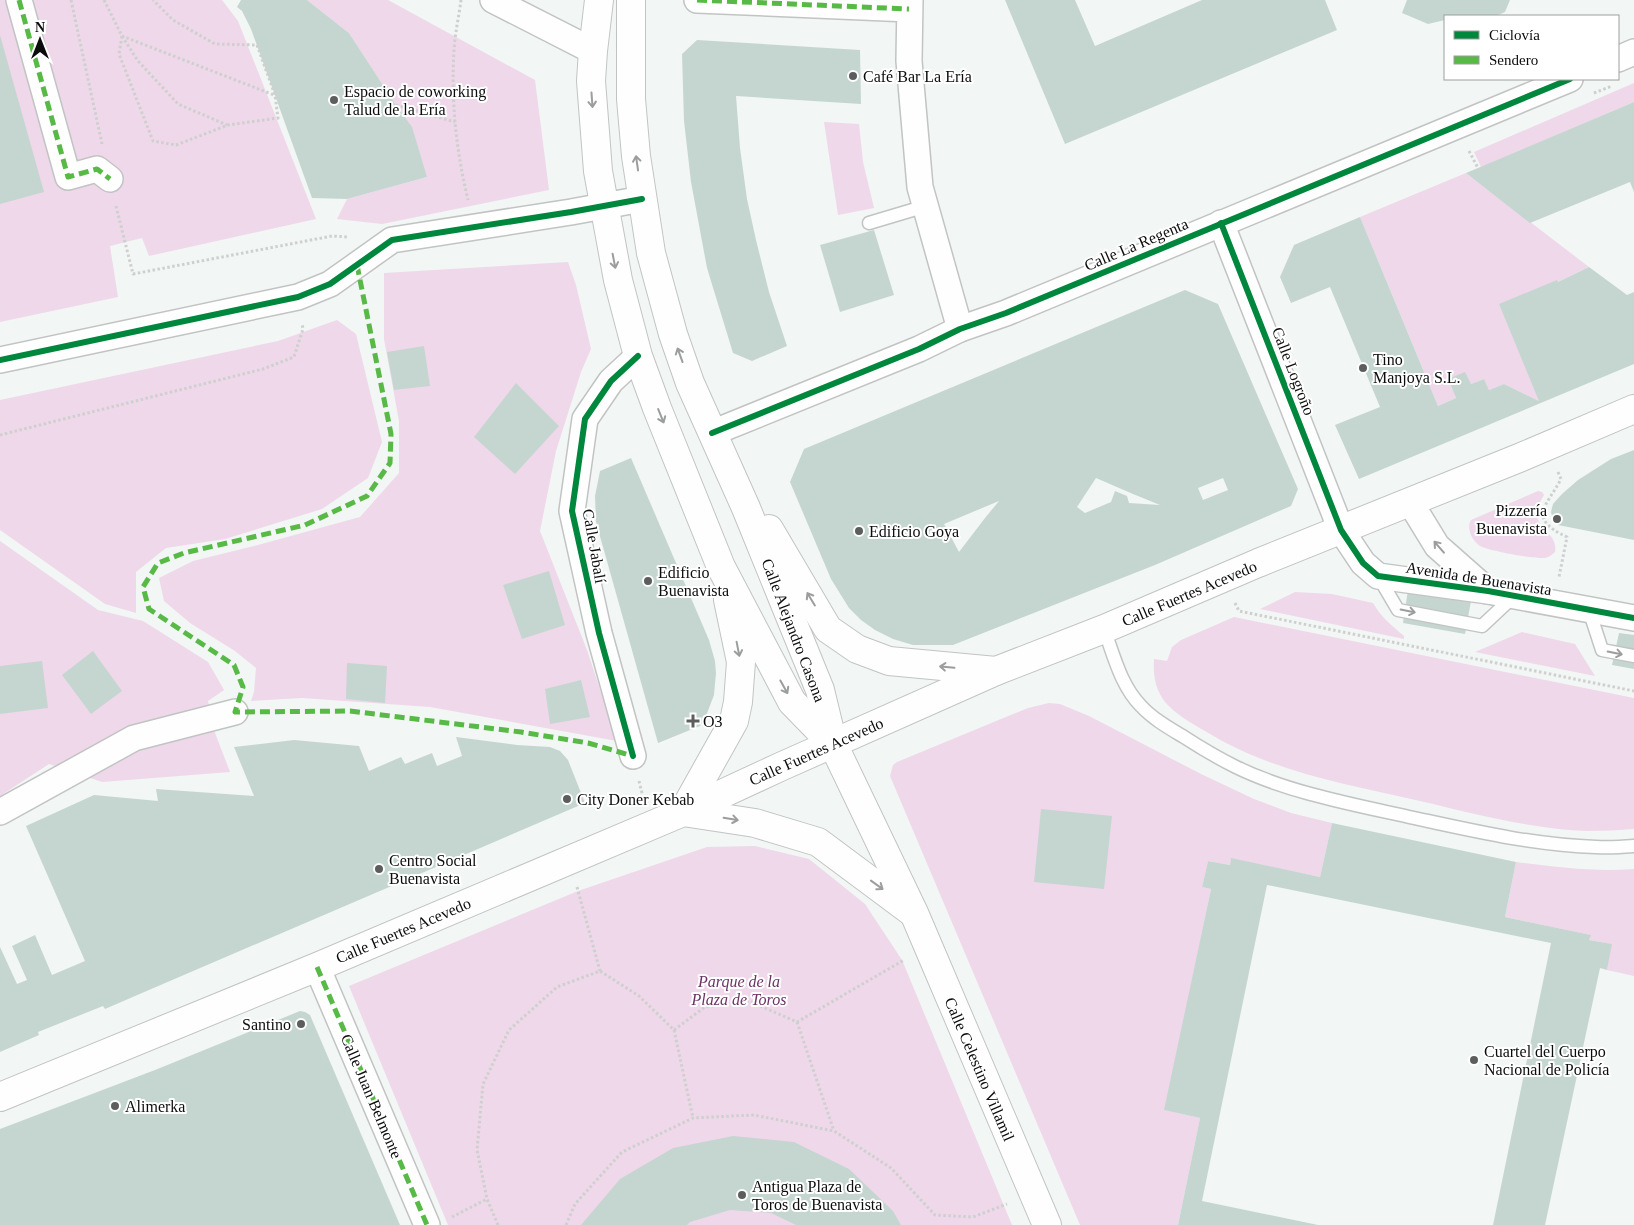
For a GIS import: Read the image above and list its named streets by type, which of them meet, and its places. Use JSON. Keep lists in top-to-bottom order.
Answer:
{
  "streets": {
    "main road": ["Calle Fuertes Acevedo", "Calle Alejandro Casona", "Calle Celestino Villamil"],
    "street": [
      "Calle La Regenta",
      "Calle Logroño",
      "Calle Jabalí",
      "Avenida de Buenavista",
      "Calle Juan Belmonte"
    ]
  },
  "crossings": [
    ["Calle La Regenta", "Calle Logroño"],
    ["Calle La Regenta", "Calle Alejandro Casona"],
    ["Calle Logroño", "Calle Fuertes Acevedo"],
    ["Calle Jabalí", "Calle Alejandro Casona"],
    ["Avenida de Buenavista", "Calle Fuertes Acevedo"],
    ["Calle Fuertes Acevedo", "Calle Alejandro Casona"],
    ["Calle Fuertes Acevedo", "Calle Celestino Villamil"],
    ["Calle Fuertes Acevedo", "Calle Juan Belmonte"],
    ["Calle Alejandro Casona", "Calle Celestino Villamil"]
  ],
  "parks": ["Parque de la Plaza de Toros"],
  "places": {
    "other": [
      "Café Bar La Ería",
      "Espacio de coworking Talud de la Ería",
      "Tino Manjoya S.L.",
      "Pizzería Buenavista",
      "Edificio Goya",
      "Edificio Buenavista",
      "City Doner Kebab",
      "Centro Social Buenavista",
      "Santino",
      "Cuartel del Cuerpo Nacional de Policía",
      "Alimerka",
      "Antigua Plaza de Toros de Buenavista"
    ],
    "health": ["O3"]
  },
  "legend": ["Ciclovía", "Sendero"],
  "north": "top"
}
